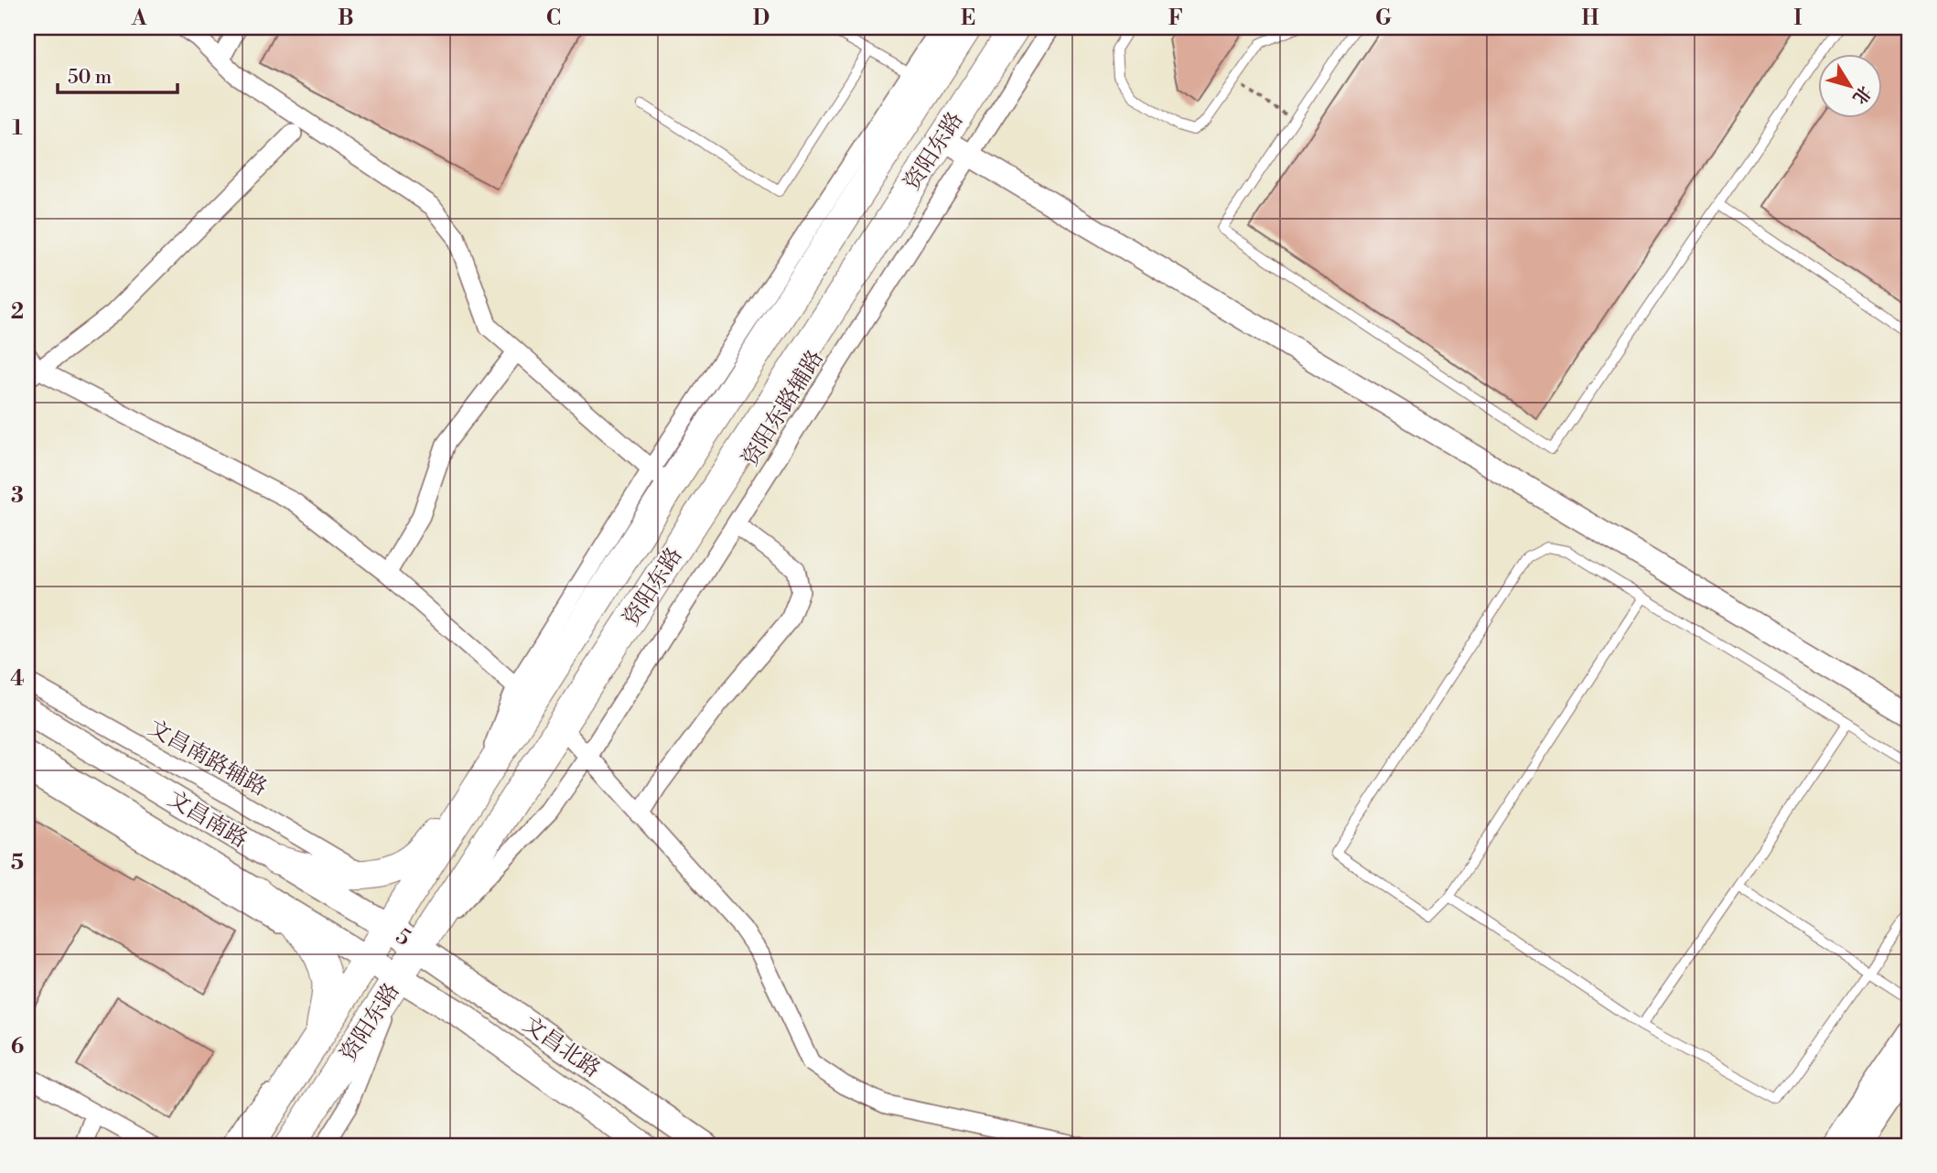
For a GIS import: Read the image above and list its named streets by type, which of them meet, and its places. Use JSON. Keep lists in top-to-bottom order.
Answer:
{
  "streets": {
    "main road": [
      "资阳东路",
      "文昌南路",
      "5",
      "文昌北路"
    ],
    "street": ["资阳东路辅路", "文昌南路辅路"]
  },
  "crossings": [
    ["资阳东路", "资阳东路辅路"],
    ["资阳东路", "文昌南路"],
    ["资阳东路", "5"],
    ["资阳东路", "文昌北路"],
    ["资阳东路辅路", "5"],
    ["资阳东路辅路", "文昌北路"],
    ["文昌南路", "5"],
    ["5", "文昌北路"]
  ],
  "scale_bar": "50 m",
  "north": "bottom right",
  "grid": {
    "columns": [
      "A",
      "B",
      "C",
      "D",
      "E",
      "F",
      "G",
      "H",
      "I"
    ],
    "rows": [
      "1",
      "2",
      "3",
      "4",
      "5",
      "6"
    ]
  }
}
